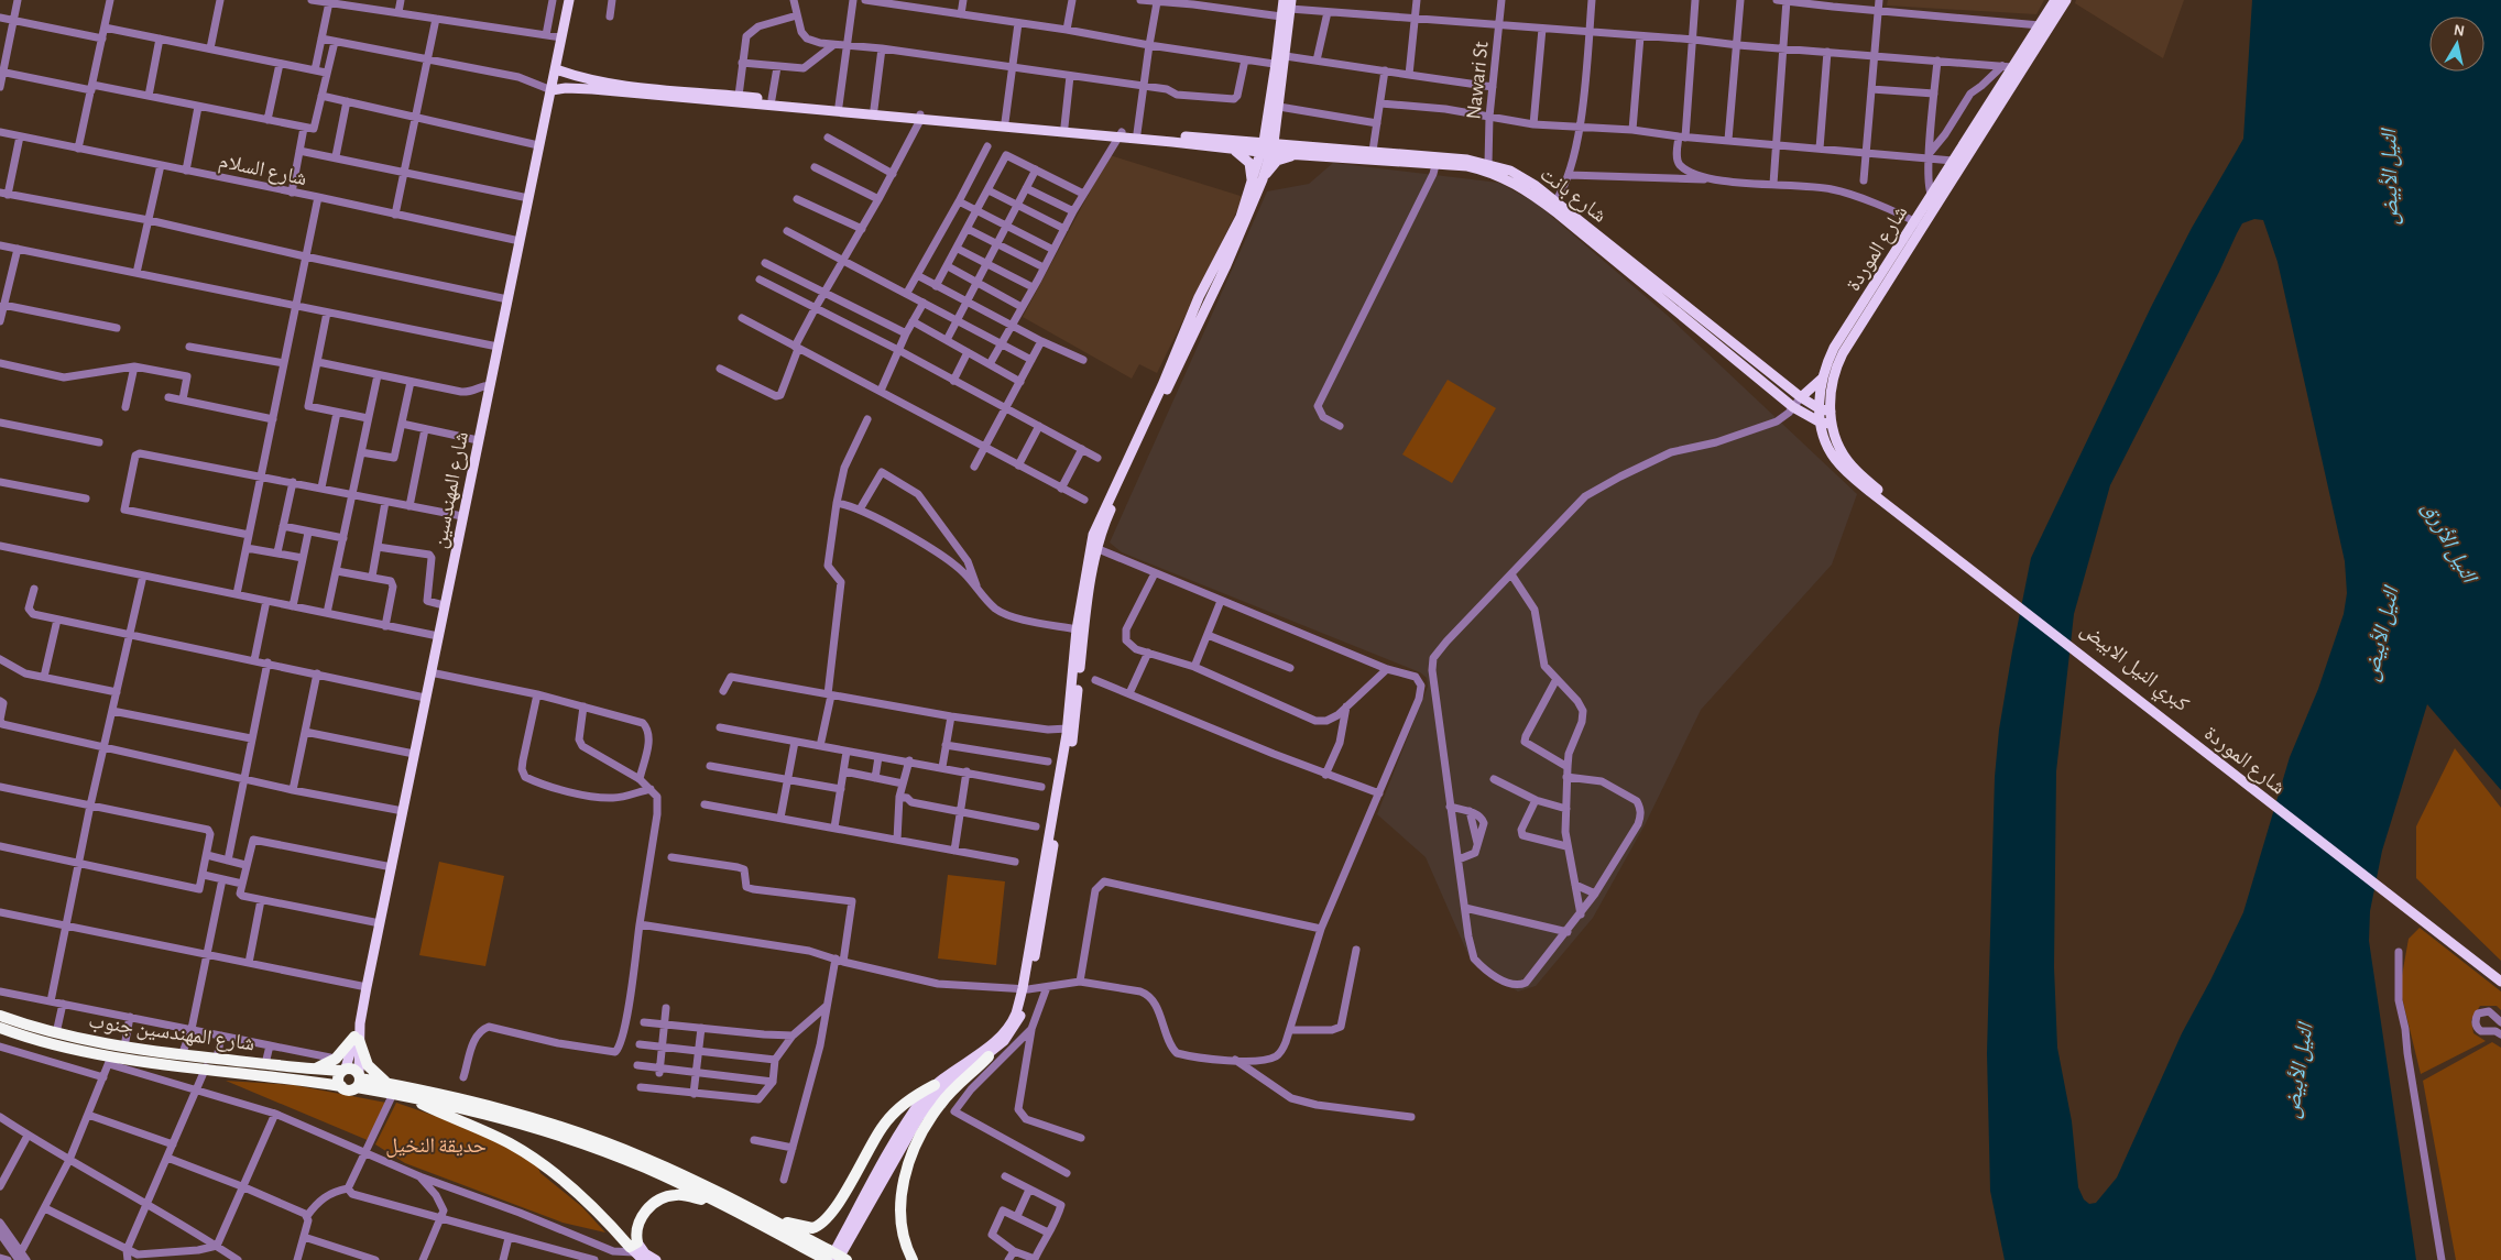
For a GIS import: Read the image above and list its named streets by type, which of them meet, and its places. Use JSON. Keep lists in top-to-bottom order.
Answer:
{
  "streets": {
    "highway": ["شارع المهندسين جنوب"],
    "main road": [
      "شارع بانت",
      "شارع الموردة",
      "شارع المهندسين",
      "كبري النيل الابيض"
    ],
    "street": ["Nawari St", "شارع السلام"]
  },
  "crossings": [
    ["Nawari St", "شارع بانت"],
    ["شارع السلام", "شارع المهندسين"],
    ["شارع بانت", "شارع الموردة"],
    ["شارع الموردة", "كبري النيل الابيض"]
  ],
  "water": ["النيل الأبيض", "النيل الأزرق"],
  "parks": ["حديقة النخيل"],
  "north": "top"
}
